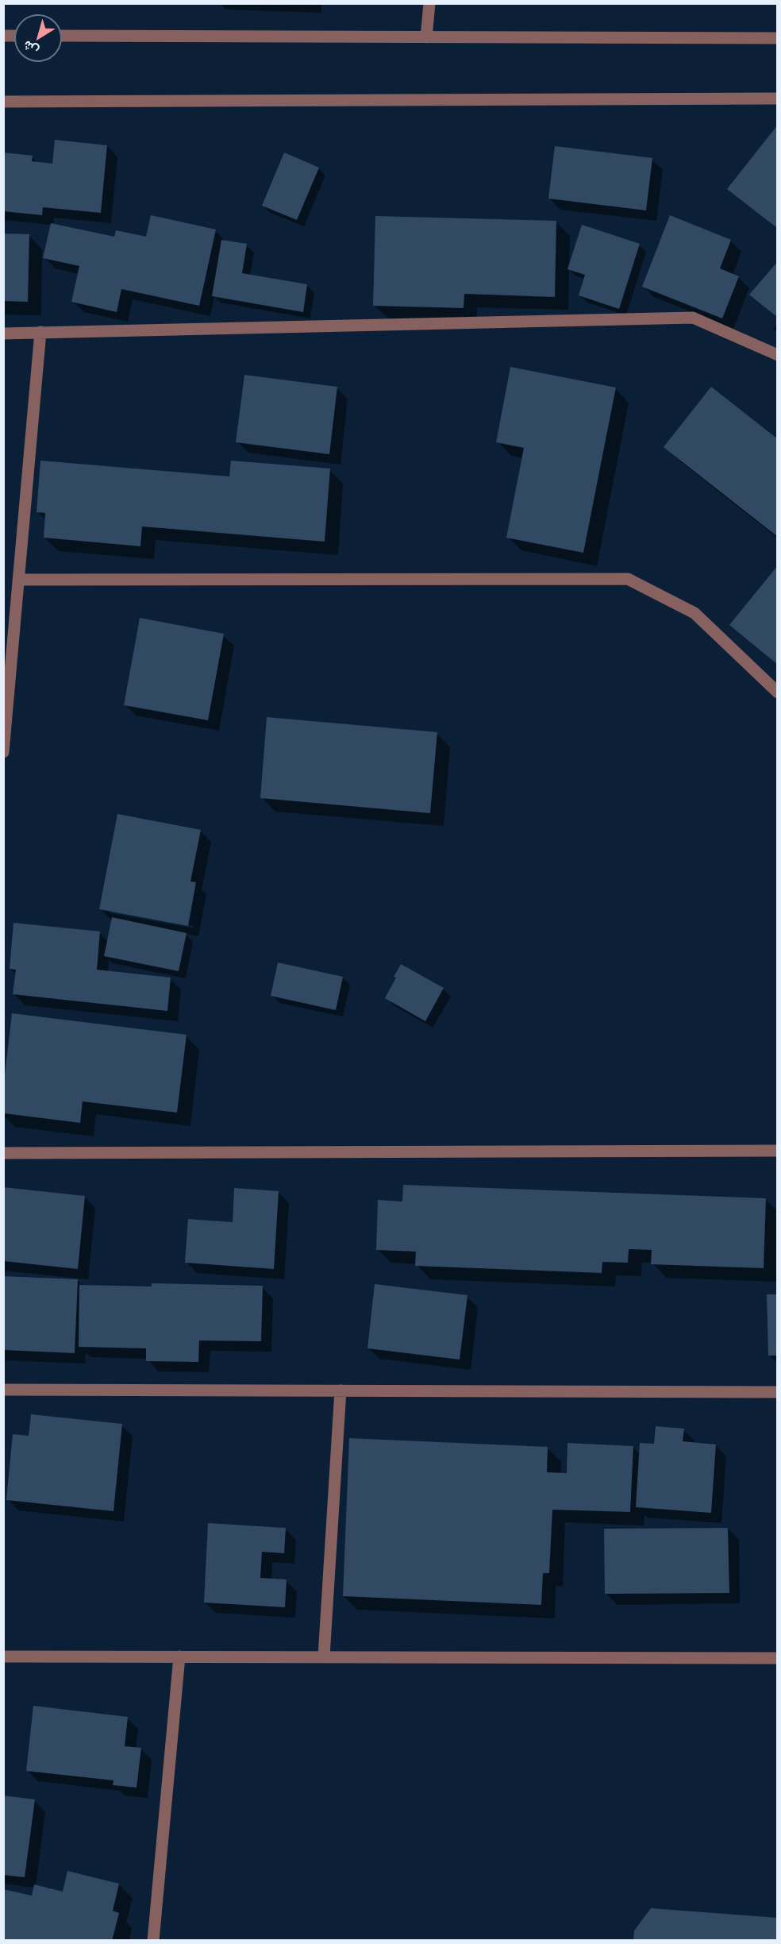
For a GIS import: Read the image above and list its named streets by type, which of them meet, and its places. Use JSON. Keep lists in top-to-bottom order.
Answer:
{
  "north": "bottom left"
}
